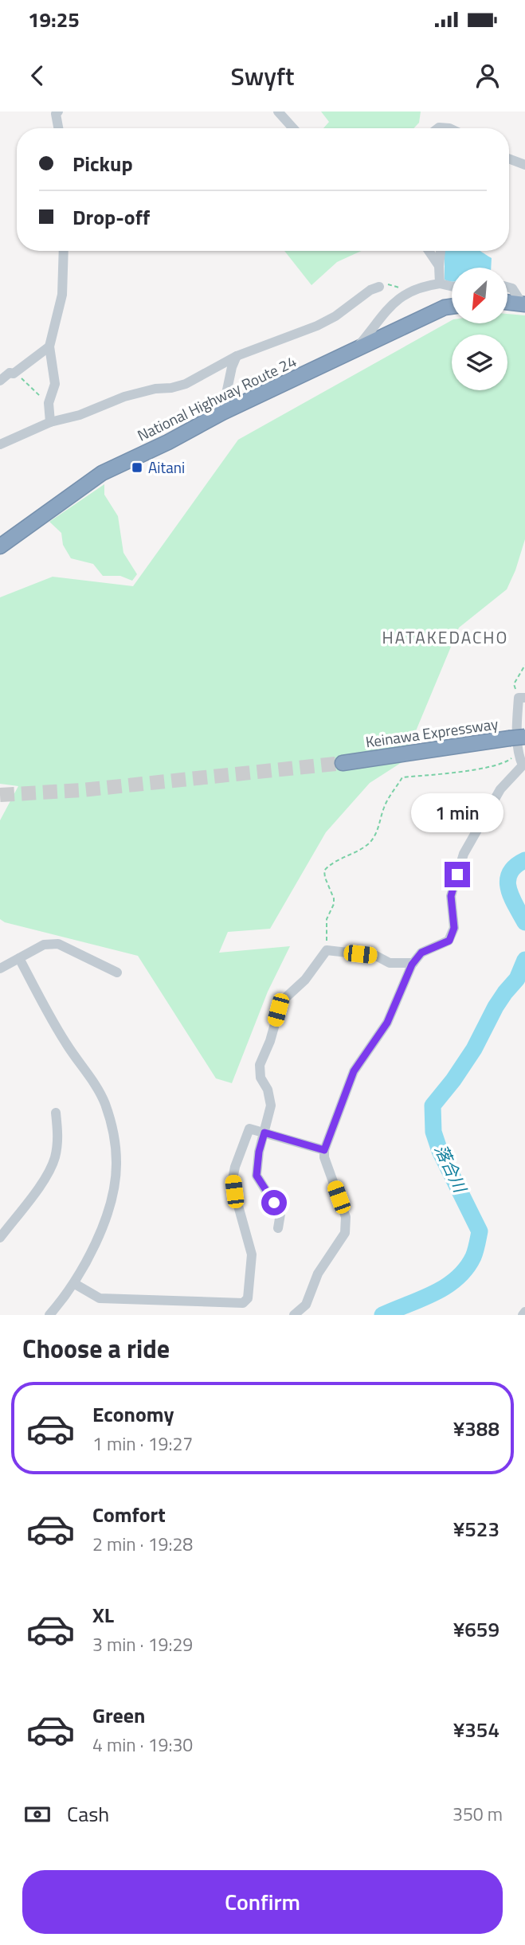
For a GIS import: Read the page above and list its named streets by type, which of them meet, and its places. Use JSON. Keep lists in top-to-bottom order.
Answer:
{
  "streets": {
    "highway": ["National Highway Route 24", "Keinawa Expressway"]
  },
  "districts": ["HATAKEDACHO"],
  "water": ["落合川"],
  "places": {
    "transit": ["Aitani"]
  },
  "north": "bottom left",
  "page": {
    "status": "19:25",
    "header": "Swyft",
    "banner": ["Pickup", "Drop-off"],
    "bubble": "1 min",
    "heading": "Choose a ride",
    "list": [
      {
        "name": "Economy",
        "note": "1 min · 19:27",
        "value": "¥388"
      },
      {
        "name": "Comfort",
        "note": "2 min · 19:28",
        "value": "¥523"
      },
      {
        "name": "XL",
        "note": "3 min · 19:29",
        "value": "¥659"
      },
      {
        "name": "Green",
        "note": "4 min · 19:30",
        "value": "¥354"
      }
    ],
    "pay": ["Cash", "350 m"],
    "buttons": "Confirm"
  }
}
